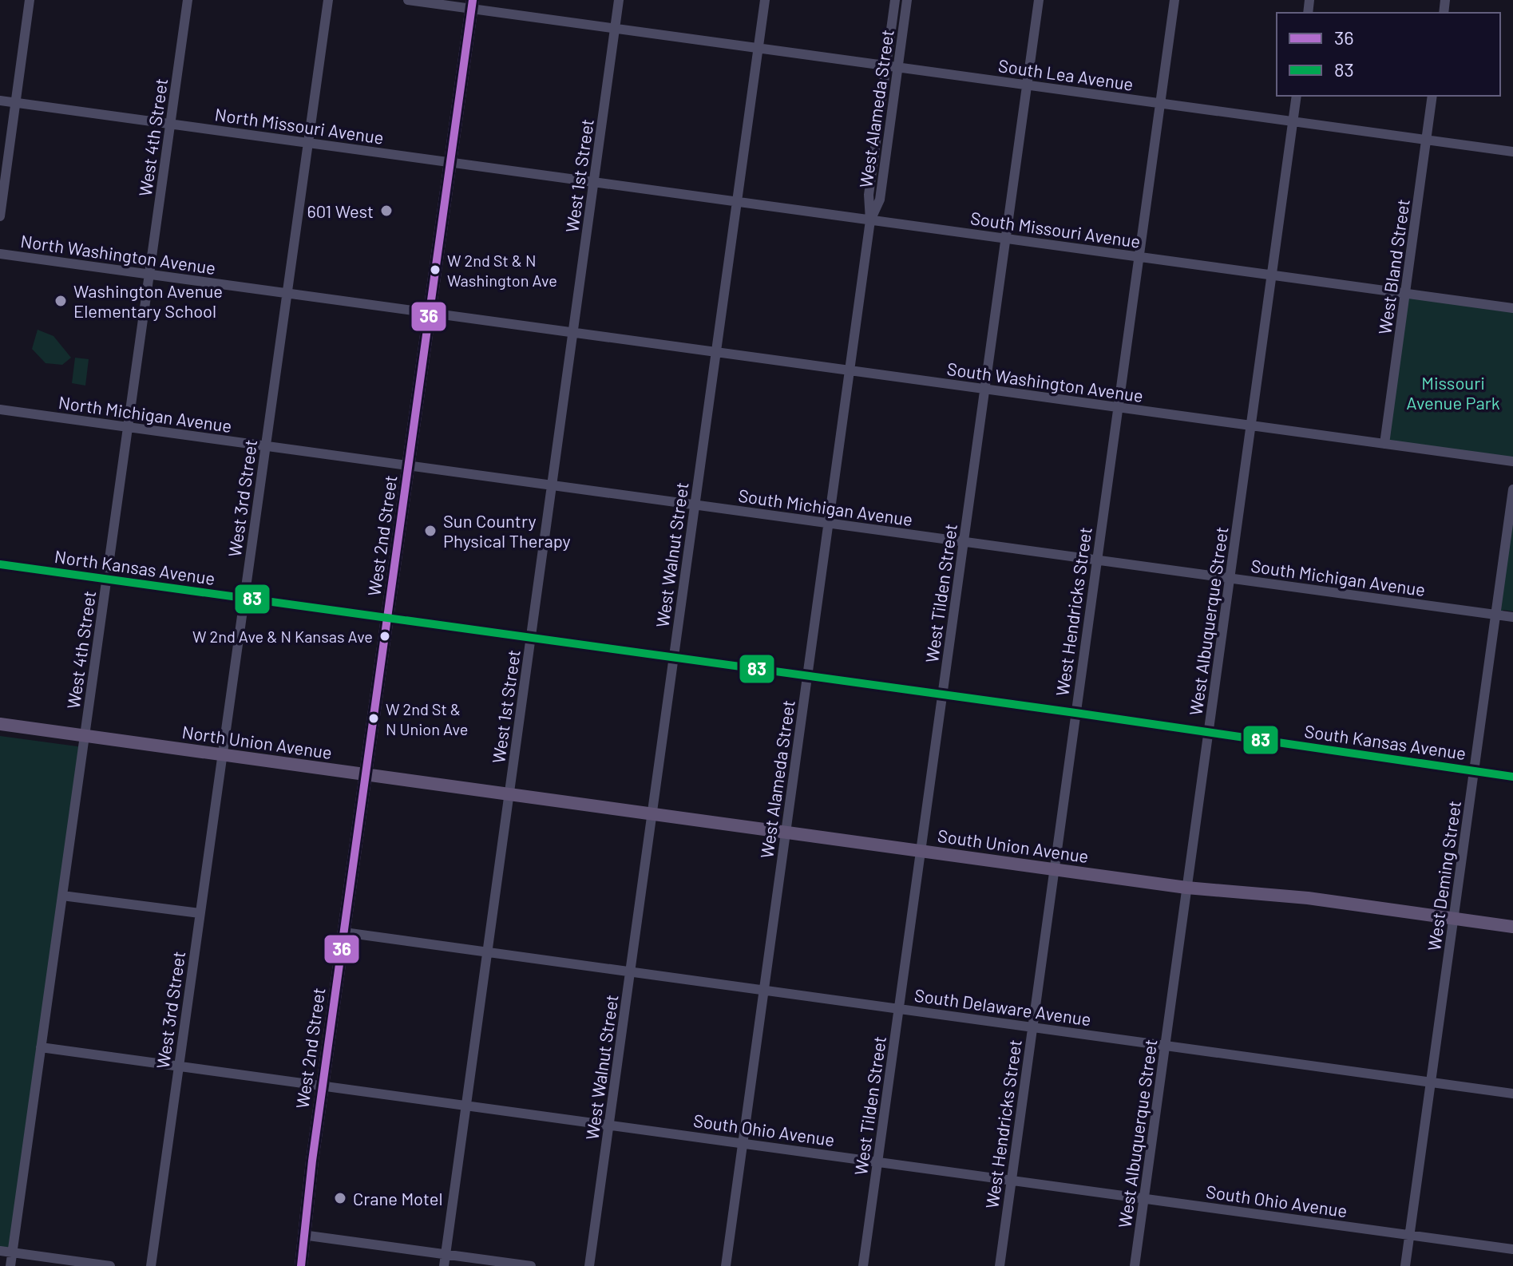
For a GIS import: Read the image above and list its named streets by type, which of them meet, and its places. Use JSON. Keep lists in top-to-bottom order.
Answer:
{
  "streets": {
    "main road": ["West 2nd Street", "North Union Avenue", "South Union Avenue"],
    "street": [
      "South Lea Avenue",
      "West Alameda Street",
      "North Missouri Avenue",
      "West 4th Street",
      "West 1st Street",
      "South Missouri Avenue",
      "North Washington Avenue",
      "West Bland Street",
      "South Washington Avenue",
      "North Michigan Avenue",
      "West 3rd Street",
      "South Michigan Avenue",
      "West Walnut Street",
      "North Kansas Avenue",
      "West Tilden Street",
      "West Hendricks Street",
      "West Albuquerque Street",
      "South Kansas Avenue",
      "West Deming Street",
      "South Delaware Avenue",
      "South Ohio Avenue"
    ]
  },
  "crossings": [
    ["South Lea Avenue", "West Alameda Street"],
    ["South Lea Avenue", "West 1st Street"],
    ["South Lea Avenue", "West Bland Street"],
    ["South Lea Avenue", "West 2nd Street"],
    ["South Lea Avenue", "West Walnut Street"],
    ["South Lea Avenue", "West Tilden Street"],
    ["South Lea Avenue", "West Hendricks Street"],
    ["South Lea Avenue", "West Albuquerque Street"],
    ["West Alameda Street", "South Missouri Avenue"],
    ["West Alameda Street", "South Washington Avenue"],
    ["West Alameda Street", "South Michigan Avenue"],
    ["West Alameda Street", "South Kansas Avenue"],
    ["West Alameda Street", "South Union Avenue"],
    ["West Alameda Street", "South Delaware Avenue"],
    ["West Alameda Street", "South Ohio Avenue"],
    ["North Missouri Avenue", "West 4th Street"],
    ["North Missouri Avenue", "West 1st Street"],
    ["North Missouri Avenue", "South Missouri Avenue"],
    ["North Missouri Avenue", "West 3rd Street"],
    ["North Missouri Avenue", "West 2nd Street"],
    ["West 4th Street", "North Washington Avenue"],
    ["West 4th Street", "North Michigan Avenue"],
    ["West 4th Street", "North Kansas Avenue"],
    ["West 4th Street", "North Union Avenue"],
    ["West 4th Street", "South Ohio Avenue"],
    ["West 1st Street", "South Missouri Avenue"],
    ["West 1st Street", "North Washington Avenue"],
    ["West 1st Street", "South Washington Avenue"],
    ["West 1st Street", "North Michigan Avenue"],
    ["West 1st Street", "South Michigan Avenue"],
    ["West 1st Street", "North Kansas Avenue"],
    ["West 1st Street", "North Union Avenue"],
    ["West 1st Street", "South Kansas Avenue"],
    ["West 1st Street", "South Union Avenue"],
    ["West 1st Street", "South Delaware Avenue"],
    ["West 1st Street", "South Ohio Avenue"],
    ["South Missouri Avenue", "West Bland Street"],
    ["South Missouri Avenue", "West Walnut Street"],
    ["South Missouri Avenue", "West Tilden Street"],
    ["South Missouri Avenue", "West Hendricks Street"],
    ["South Missouri Avenue", "West Albuquerque Street"],
    ["North Washington Avenue", "South Washington Avenue"],
    ["North Washington Avenue", "West 3rd Street"],
    ["North Washington Avenue", "West 2nd Street"],
    ["West Bland Street", "South Washington Avenue"],
    ["South Washington Avenue", "West Walnut Street"],
    ["South Washington Avenue", "West Tilden Street"],
    ["South Washington Avenue", "West Hendricks Street"],
    ["South Washington Avenue", "West Albuquerque Street"],
    ["North Michigan Avenue", "West 3rd Street"],
    ["North Michigan Avenue", "South Michigan Avenue"],
    ["North Michigan Avenue", "West 2nd Street"],
    ["West 3rd Street", "North Kansas Avenue"],
    ["West 3rd Street", "North Union Avenue"],
    ["West 3rd Street", "South Ohio Avenue"],
    ["South Michigan Avenue", "West Walnut Street"],
    ["South Michigan Avenue", "West Tilden Street"],
    ["South Michigan Avenue", "West Hendricks Street"],
    ["South Michigan Avenue", "West Albuquerque Street"],
    ["South Michigan Avenue", "West Deming Street"],
    ["West 2nd Street", "North Kansas Avenue"],
    ["West 2nd Street", "North Union Avenue"],
    ["West 2nd Street", "South Delaware Avenue"],
    ["West 2nd Street", "South Ohio Avenue"],
    ["West Walnut Street", "South Kansas Avenue"],
    ["West Walnut Street", "South Union Avenue"],
    ["West Walnut Street", "South Delaware Avenue"],
    ["West Walnut Street", "South Ohio Avenue"],
    ["North Kansas Avenue", "South Kansas Avenue"],
    ["West Tilden Street", "South Kansas Avenue"],
    ["West Tilden Street", "South Union Avenue"],
    ["West Tilden Street", "South Delaware Avenue"],
    ["West Tilden Street", "South Ohio Avenue"],
    ["West Hendricks Street", "South Kansas Avenue"],
    ["West Hendricks Street", "South Union Avenue"],
    ["West Hendricks Street", "South Delaware Avenue"],
    ["West Hendricks Street", "South Ohio Avenue"],
    ["West Albuquerque Street", "South Kansas Avenue"],
    ["West Albuquerque Street", "South Union Avenue"],
    ["West Albuquerque Street", "South Delaware Avenue"],
    ["West Albuquerque Street", "South Ohio Avenue"],
    ["North Union Avenue", "South Union Avenue"],
    ["South Kansas Avenue", "West Deming Street"],
    ["South Union Avenue", "West Deming Street"],
    ["West Deming Street", "South Delaware Avenue"],
    ["West Deming Street", "South Ohio Avenue"]
  ],
  "parks": ["Missouri Avenue Park"],
  "places": [
    "601 West",
    "W 2nd St & N Washington Ave",
    "Washington Avenue Elementary School",
    "Sun Country Physical Therapy",
    "W 2nd Ave & N Kansas Ave",
    "W 2nd St & N Union Ave",
    "Crane Motel"
  ],
  "lines": ["transit line 36", "transit line 83"],
  "legend": ["36", "83"]
}
